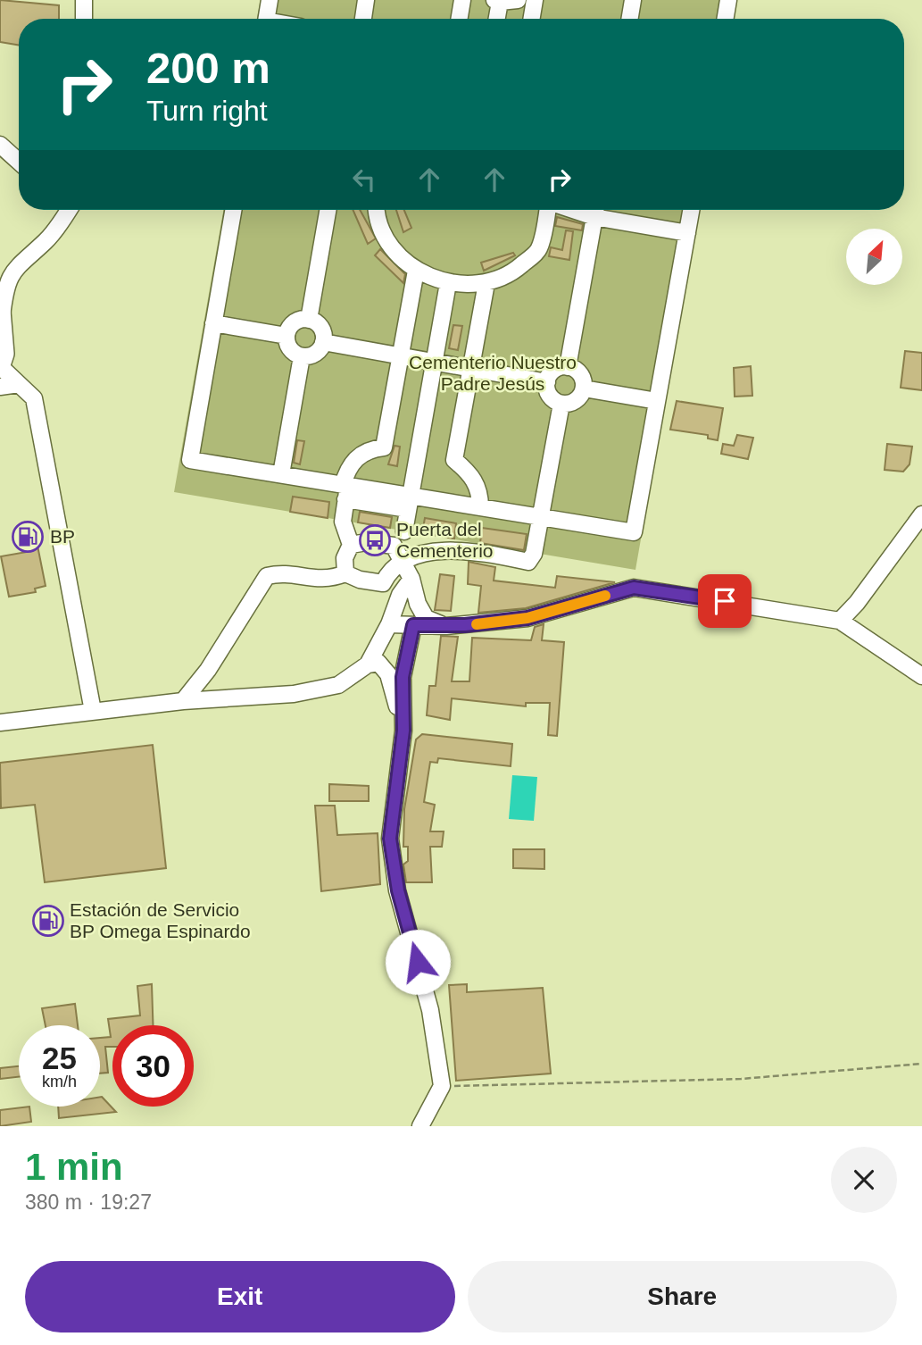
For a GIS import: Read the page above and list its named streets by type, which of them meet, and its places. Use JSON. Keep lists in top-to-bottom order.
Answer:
{
  "parks": ["Cementerio Nuestro Padre Jesús"],
  "places": {
    "fuel station": ["BP", "Estación de Servicio BP Omega Espinardo"],
    "bus stop": ["Puerta del Cementerio"]
  },
  "north": "top right",
  "page": {
    "turn": ["200 m", "Turn right"],
    "speed": "25 km/h",
    "limit": "30",
    "heading": ["1 min", "380 m · 19:27"],
    "buttons": ["Exit", "Share"]
  }
}
